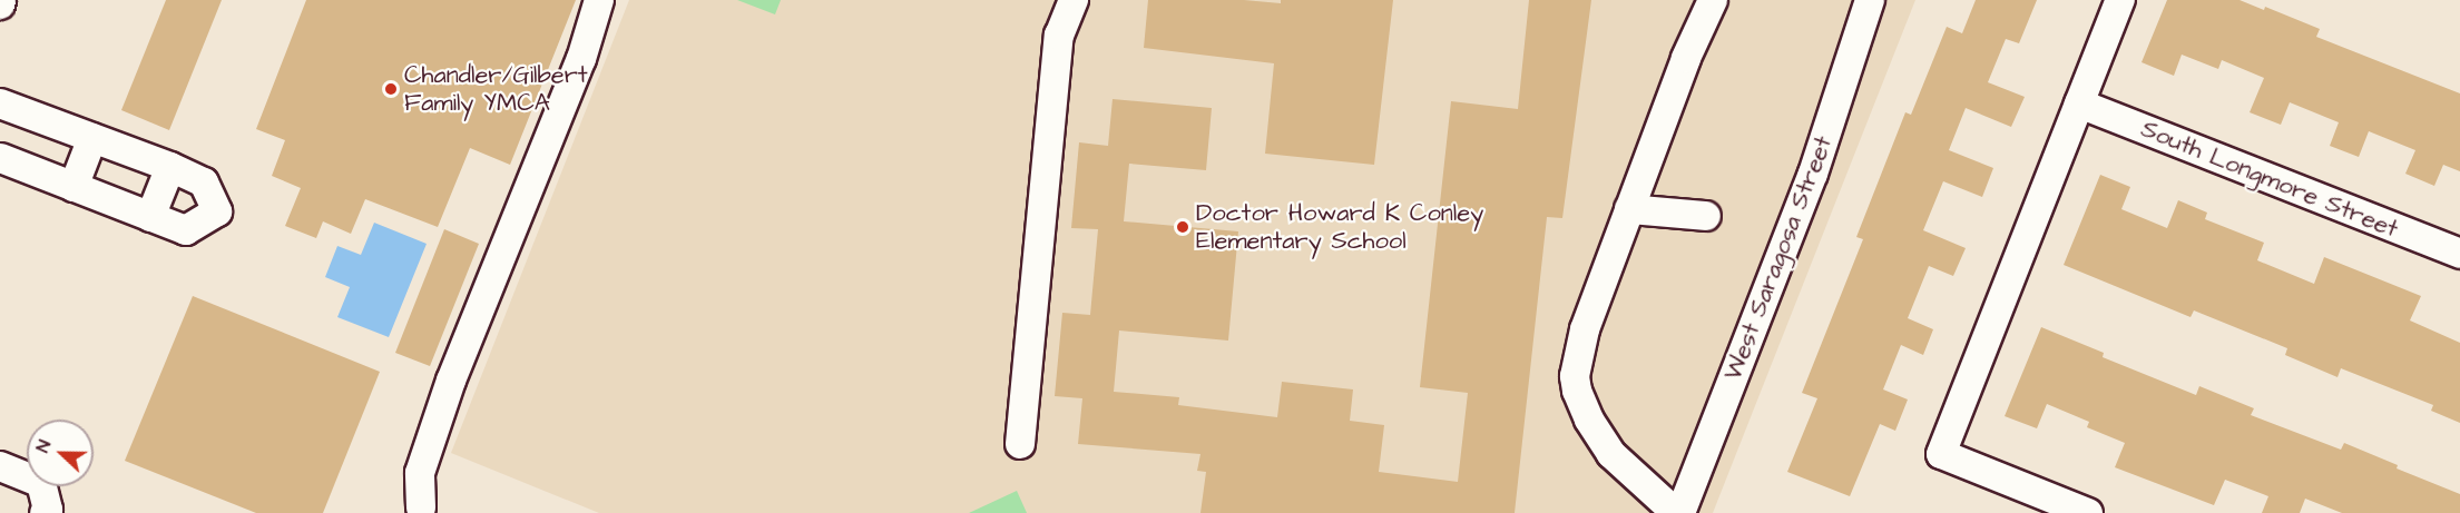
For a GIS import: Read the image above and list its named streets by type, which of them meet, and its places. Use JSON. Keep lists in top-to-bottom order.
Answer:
{
  "streets": {
    "street": ["South Longmore Street", "West Saragosa Street"]
  },
  "places": ["Chandler/Gilbert Family YMCA", "Doctor Howard K Conley Elementary School"],
  "north": "left"
}
